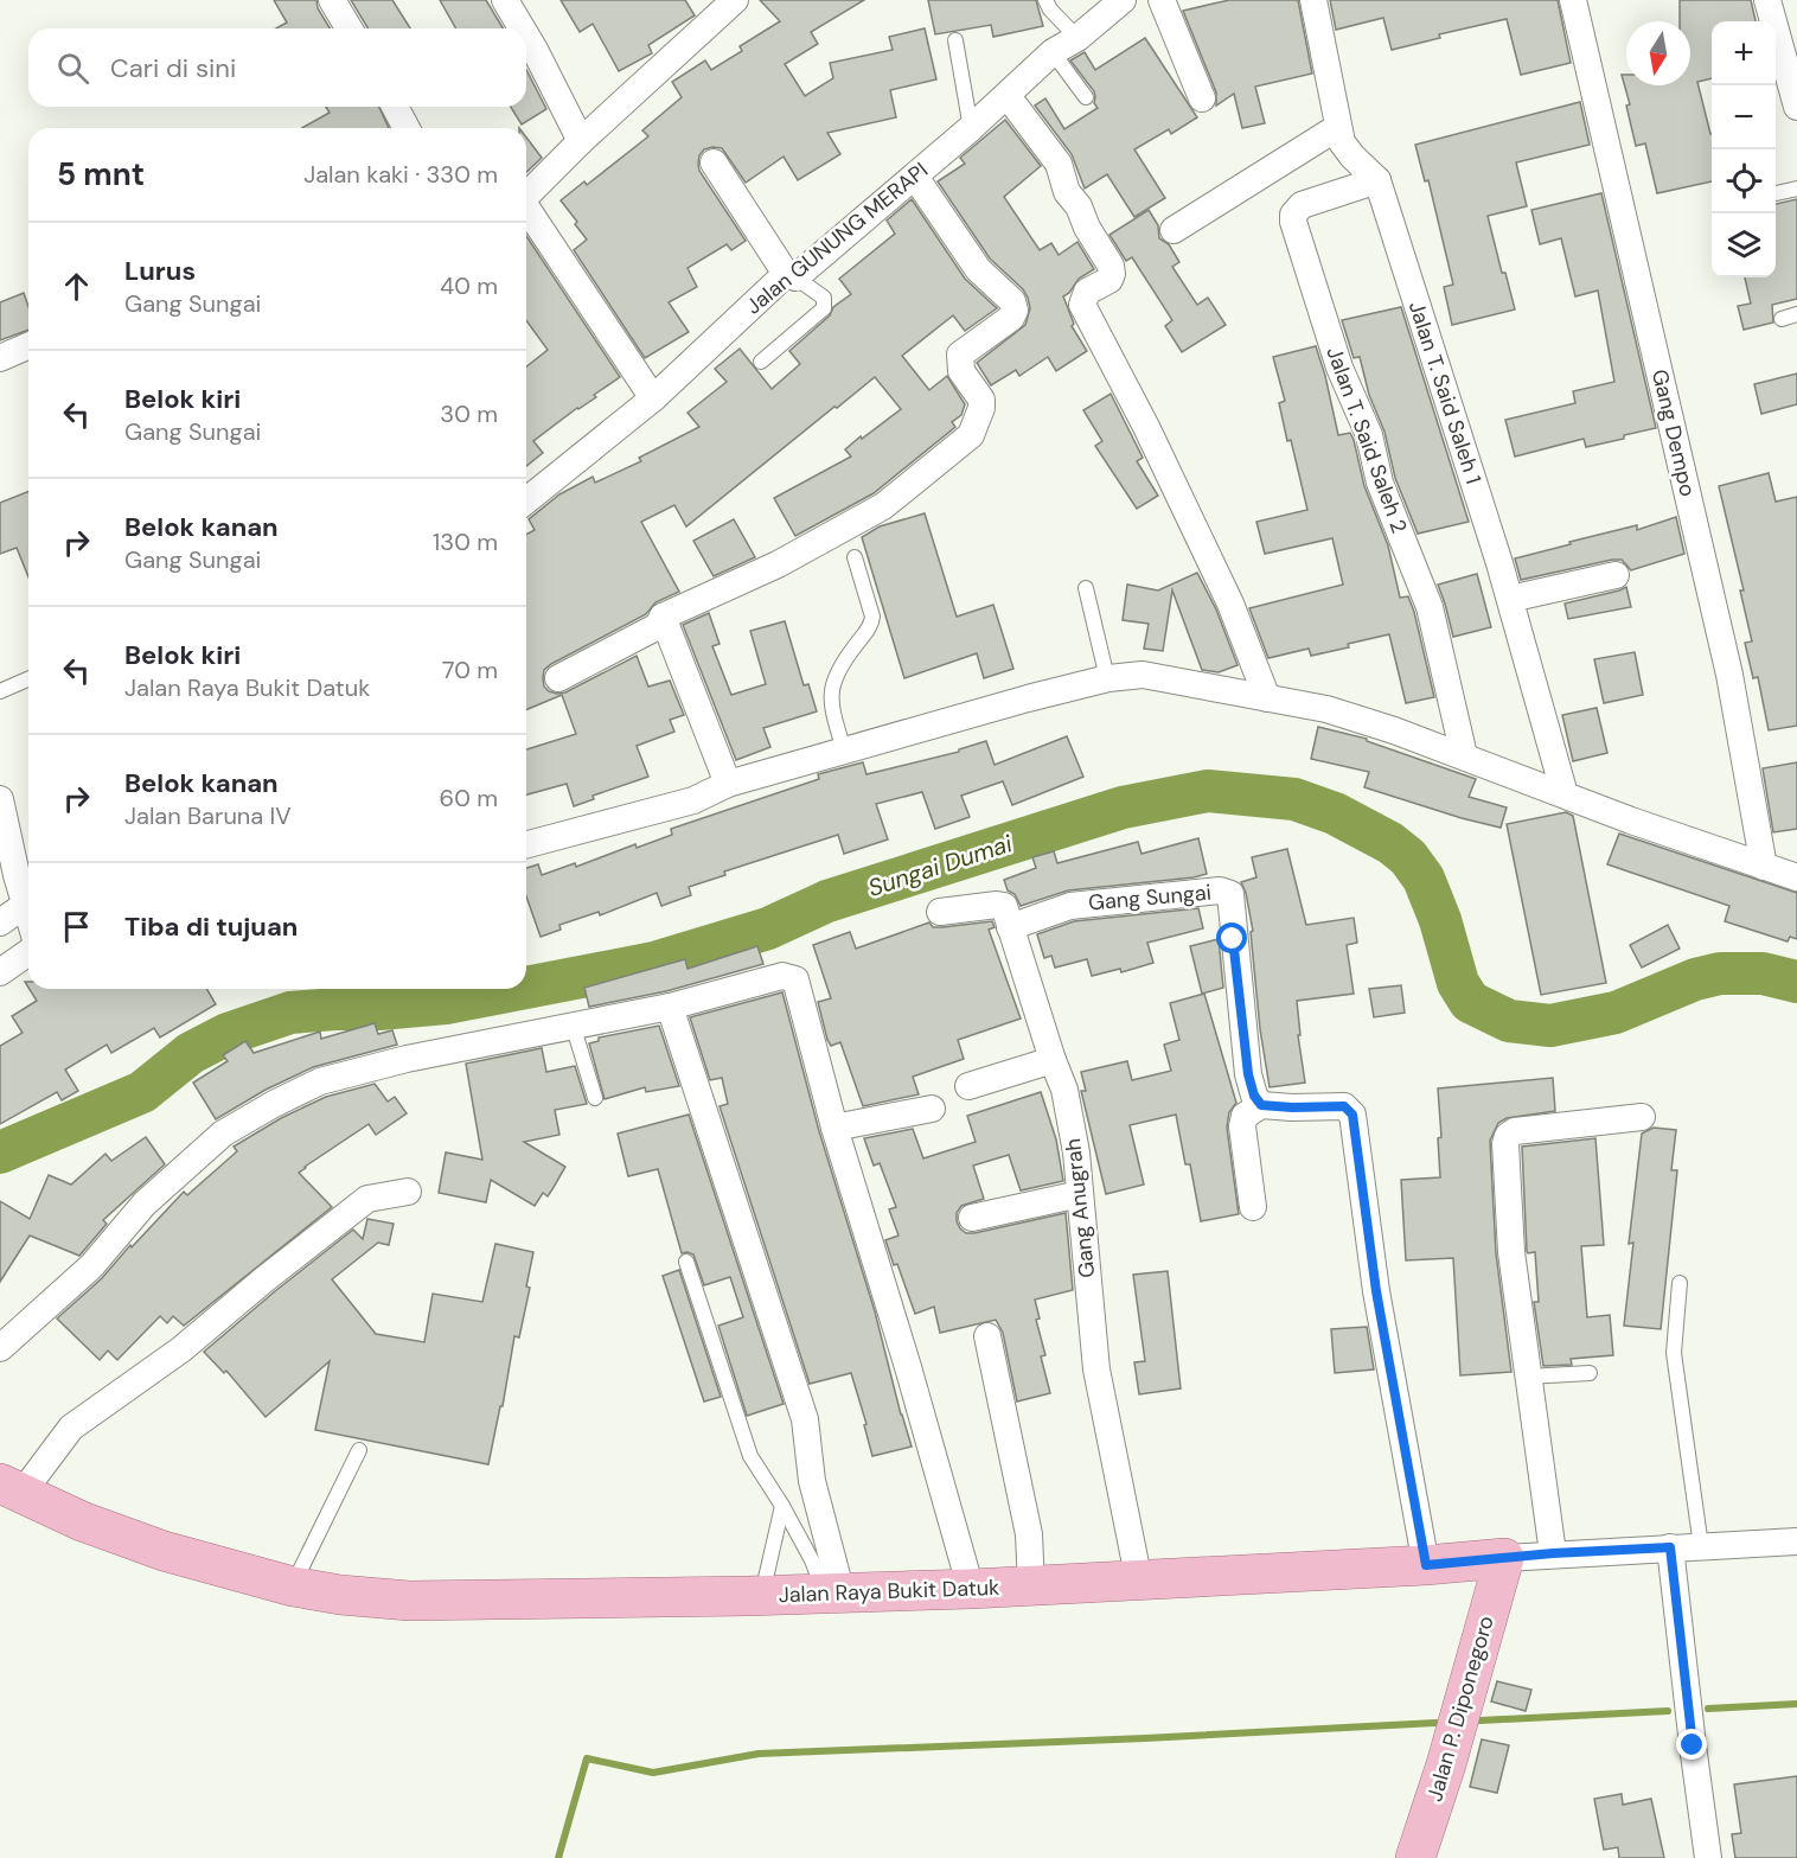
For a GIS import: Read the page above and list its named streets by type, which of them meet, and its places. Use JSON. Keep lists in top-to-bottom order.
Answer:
{
  "streets": {
    "main road": ["Jalan Raya Bukit Datuk", "Jalan P. Diponegoro"],
    "street": [
      "Jalan GUNUNG MERAPI",
      "Jalan T. Said Saleh 1",
      "Gang Dempo",
      "Jalan T. Said Saleh 2",
      "Gang Sungai",
      "Gang Anugrah"
    ]
  },
  "crossings": [
    ["Jalan T. Said Saleh 1", "Jalan T. Said Saleh 2"],
    ["Gang Sungai", "Gang Anugrah"],
    ["Gang Anugrah", "Jalan Raya Bukit Datuk"],
    ["Jalan Raya Bukit Datuk", "Jalan P. Diponegoro"]
  ],
  "water": ["Sungai Dumai"],
  "north": "bottom",
  "page": {
    "map_buttons": ["+", "−"],
    "search": "Cari di sini",
    "heading": ["5 mnt", "Jalan kaki · 330 m"],
    "list": [
      ["Lurus", "Gang Sungai", "40 m"],
      ["Belok kiri", "Gang Sungai", "30 m"],
      ["Belok kanan", "Gang Sungai", "130 m"],
      ["Belok kiri", "Jalan Raya Bukit Datuk", "70 m"],
      ["Belok kanan", "Jalan Baruna IV", "60 m"],
      "Tiba di tujuan"
    ]
  }
}
